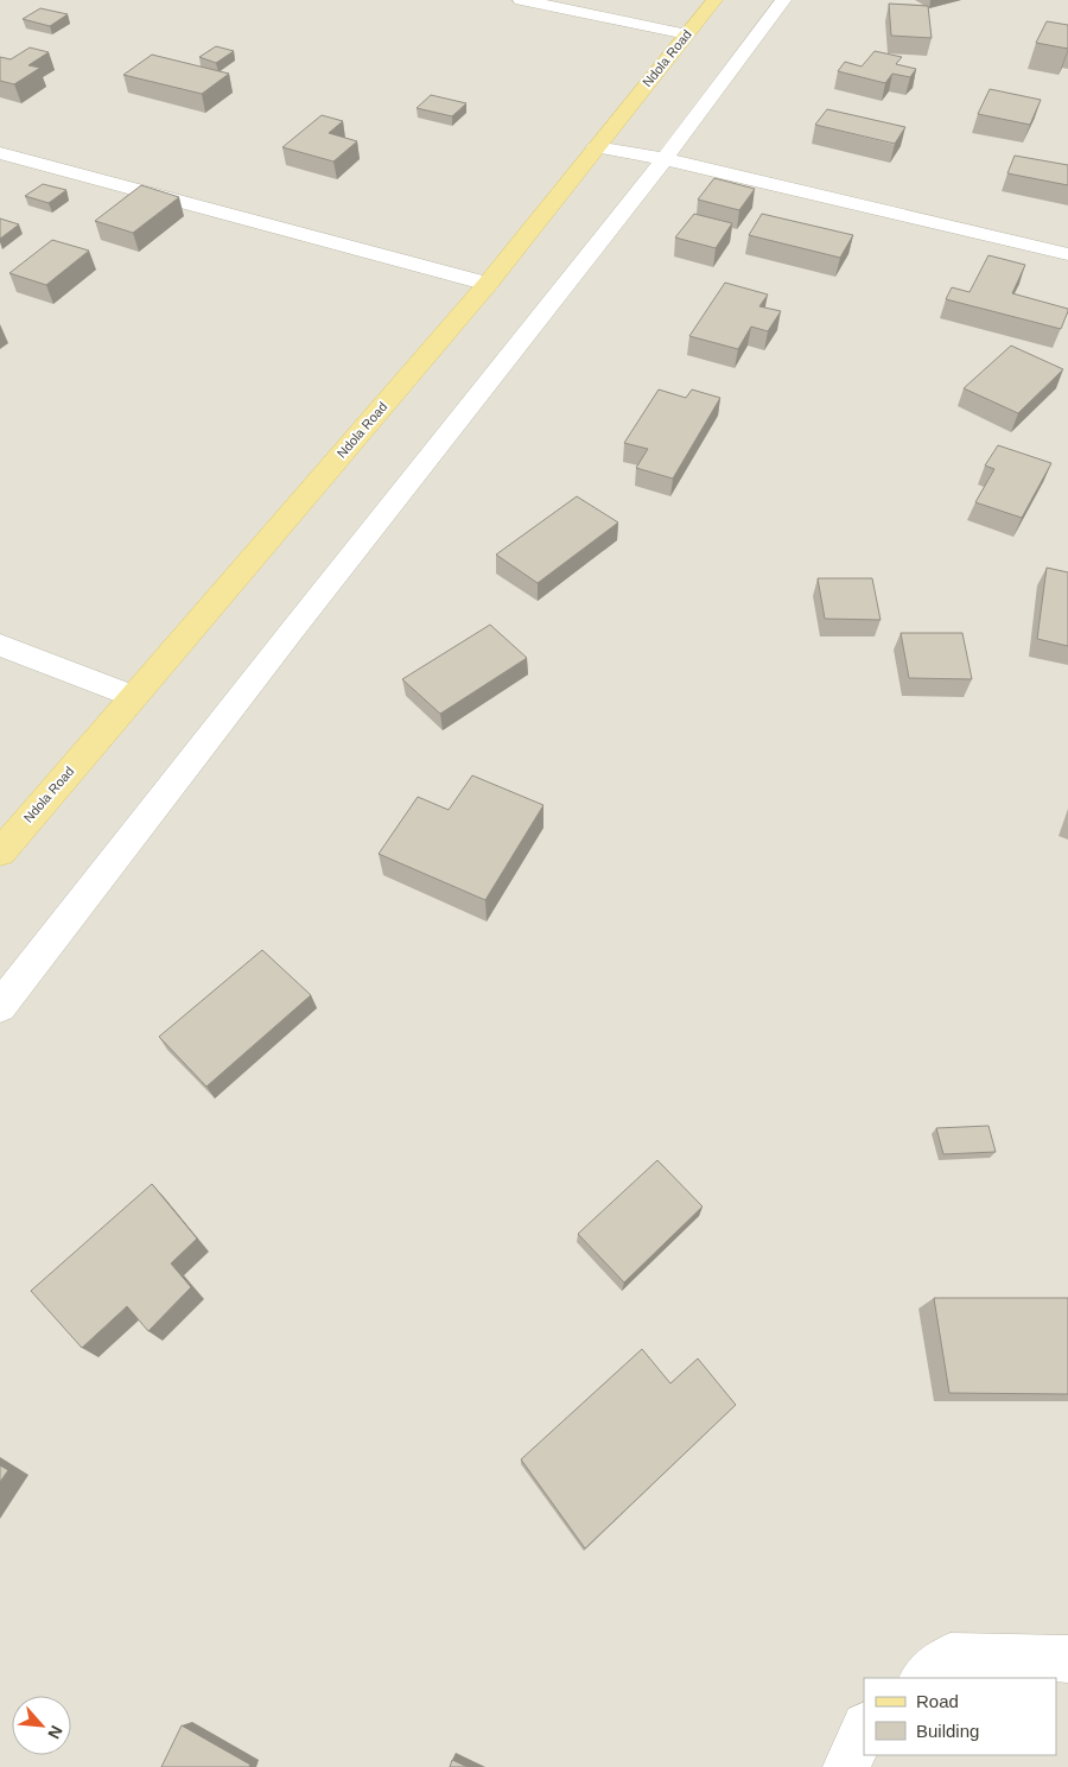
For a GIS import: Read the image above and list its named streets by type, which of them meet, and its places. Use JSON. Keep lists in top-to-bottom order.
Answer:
{
  "streets": {
    "main road": ["Ndola Road"]
  },
  "legend": ["Road", "Building"],
  "north": "bottom right"
}
